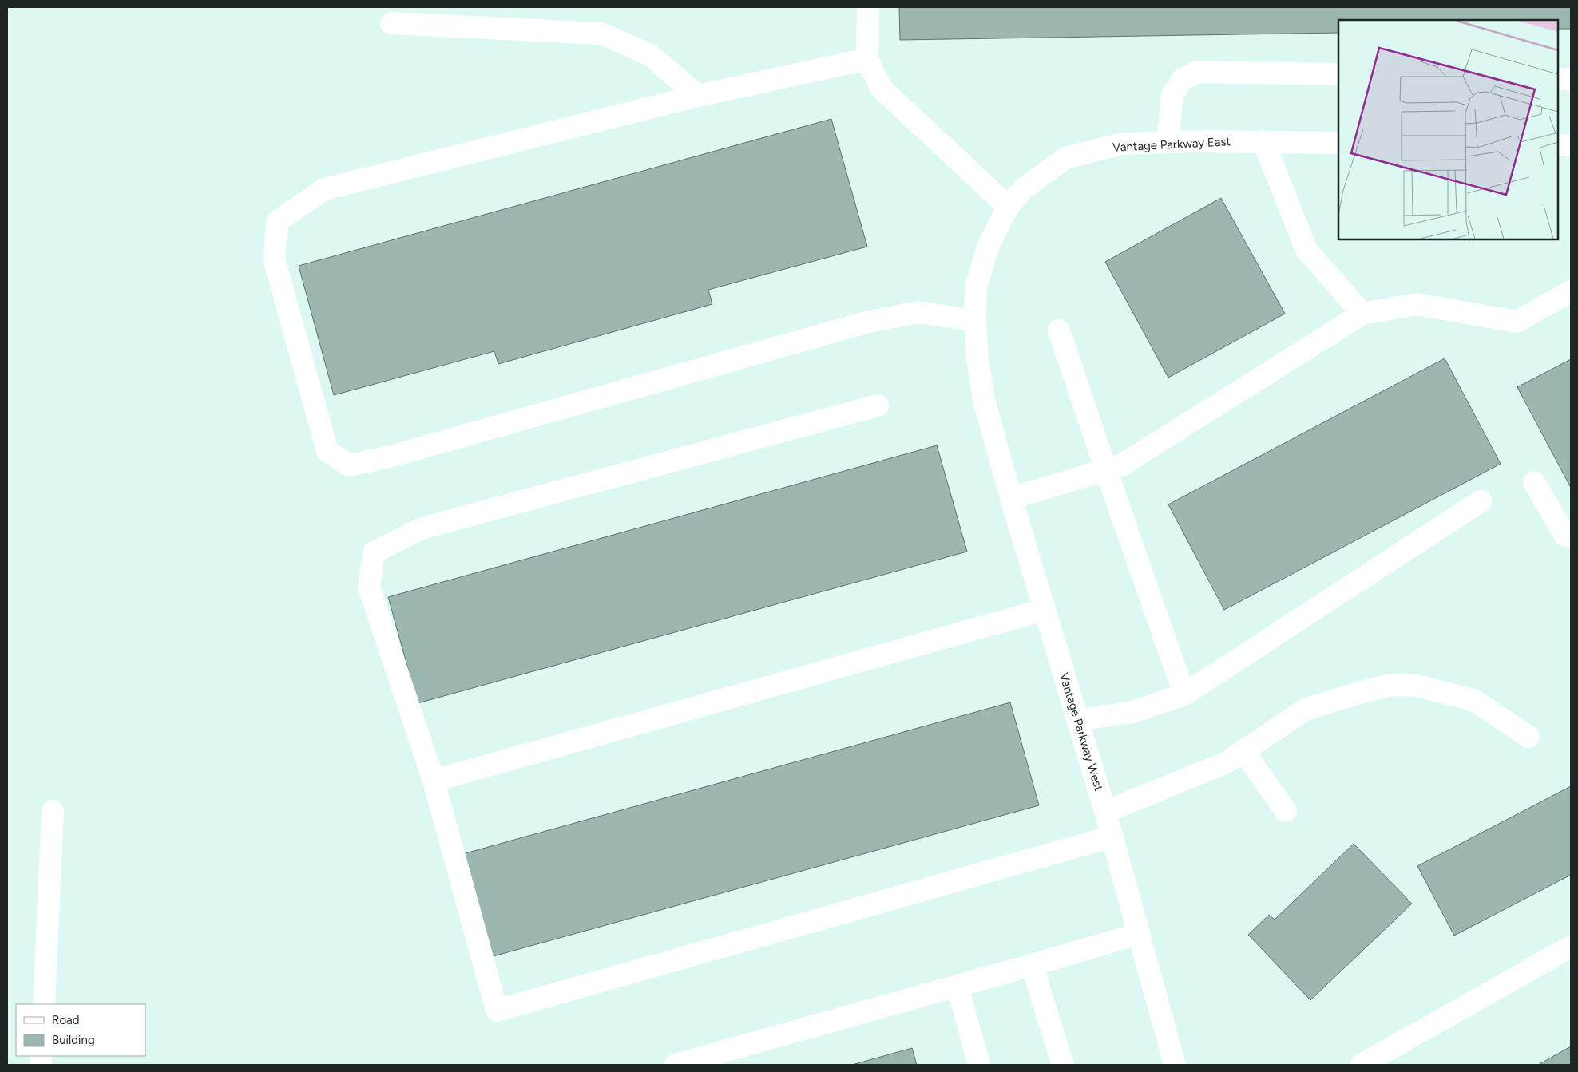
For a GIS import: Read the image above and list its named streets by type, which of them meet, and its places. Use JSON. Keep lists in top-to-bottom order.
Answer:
{
  "streets": {
    "street": ["Vantage Parkway East", "Vantage Parkway West"]
  },
  "crossings": [
    ["Vantage Parkway East", "Vantage Parkway West"]
  ],
  "legend": ["Road", "Building"]
}
